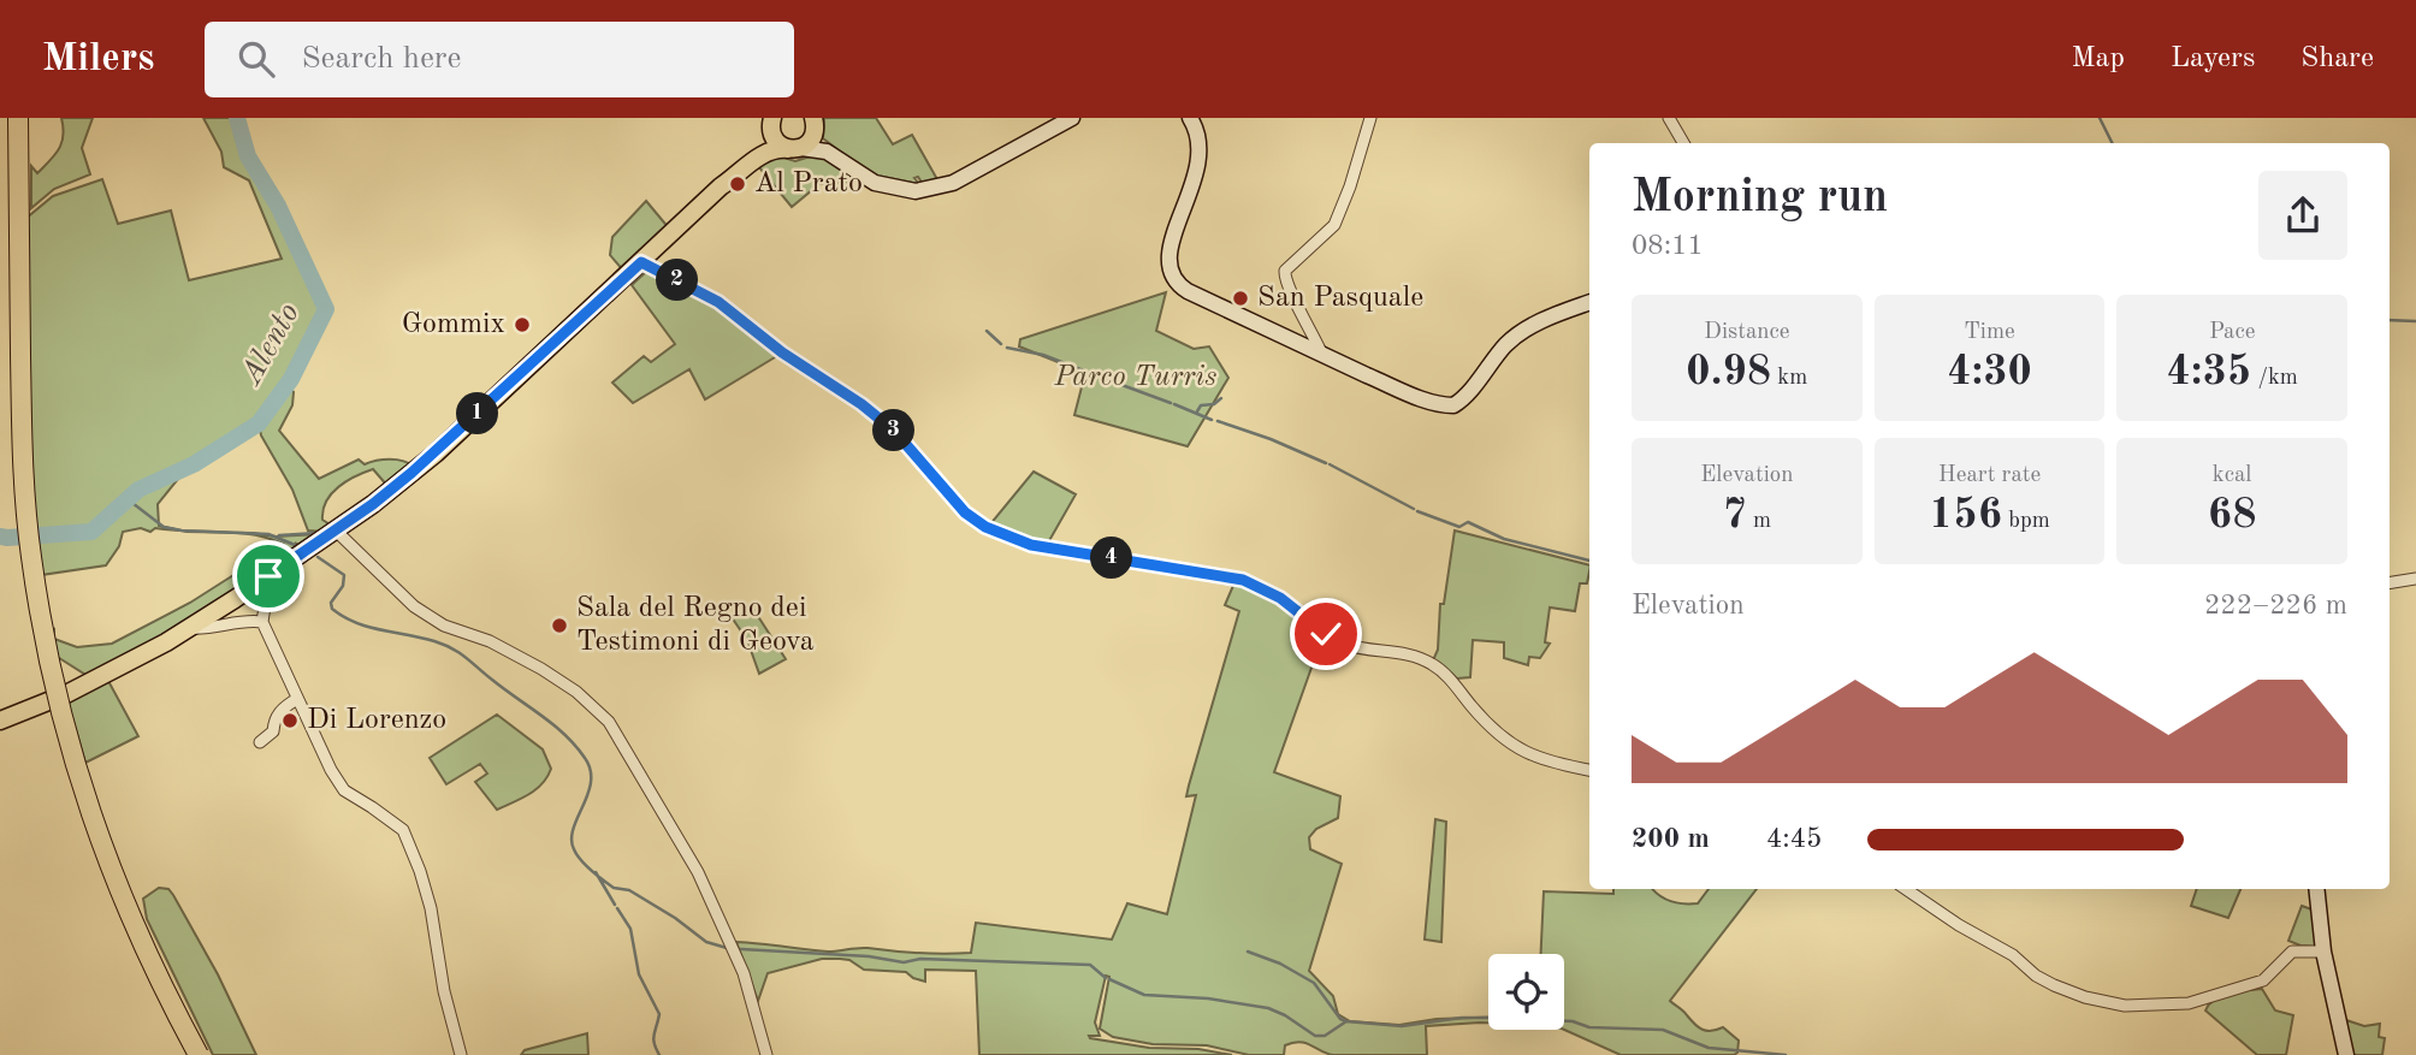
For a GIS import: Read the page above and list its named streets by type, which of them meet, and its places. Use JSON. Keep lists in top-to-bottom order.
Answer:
{
  "water": ["Alento"],
  "parks": ["Parco Turris"],
  "places": [
    "Al Prato",
    "San Pasquale",
    "Gommix",
    "Sala del Regno dei Testimoni di Geova",
    "Di Lorenzo"
  ],
  "page": {
    "header": "Milers",
    "search": "Search here",
    "nav": ["Map", "Layers", "Share"],
    "heading": ["Morning run", "08:11"],
    "pins": [
      "2",
      "1",
      "3",
      "4"
    ],
    "stats": [
      ["Distance", "0.98 km"],
      ["Time", "4:30"],
      ["Pace", "4:35 /km"],
      ["Elevation", "7 m"],
      ["Heart rate", "156 bpm"],
      ["kcal", "68"]
    ],
    "chart": ["Elevation", "222–226 m"],
    "list": [
      {
        "name": "200 m",
        "note": "4:45"
      }
    ]
  }
}
